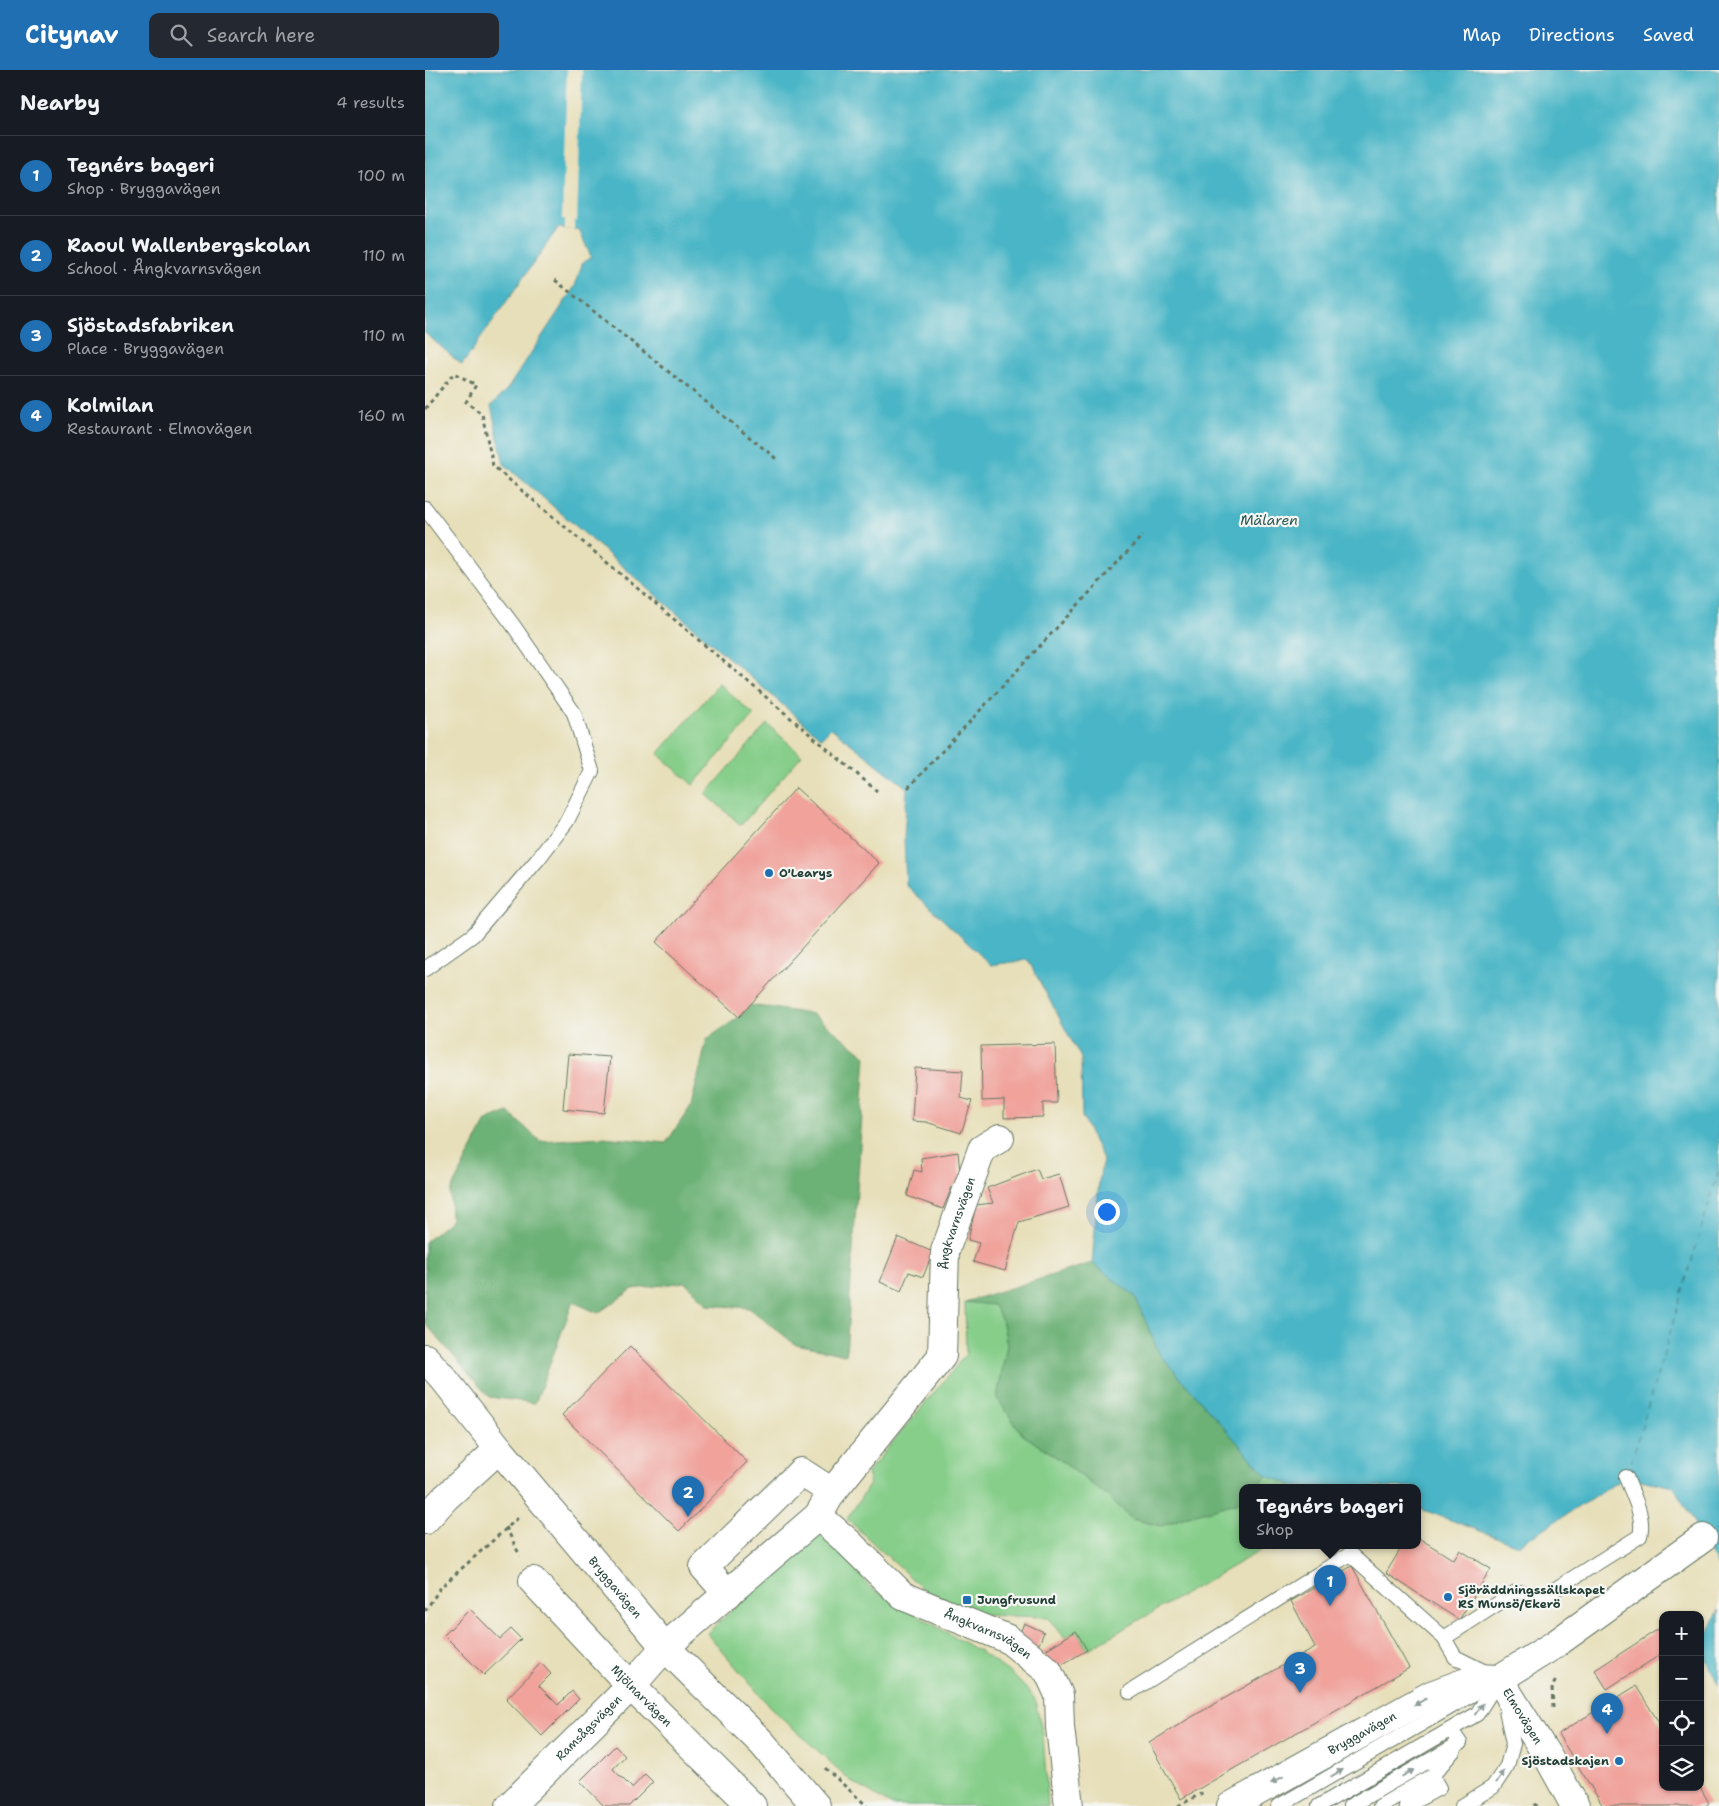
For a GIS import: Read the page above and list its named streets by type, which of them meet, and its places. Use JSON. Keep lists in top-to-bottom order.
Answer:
{
  "streets": {
    "street": [
      "Ångkvarnsvägen",
      "Bryggavägen",
      "Mjölnarvägen",
      "Elmovägen",
      "Ramsågsvägen"
    ]
  },
  "crossings": [
    ["Ångkvarnsvägen", "Bryggavägen"],
    ["Ångkvarnsvägen", "Ramsågsvägen"],
    ["Bryggavägen", "Elmovägen"],
    ["Bryggavägen", "Ramsågsvägen"],
    ["Mjölnarvägen", "Ramsågsvägen"]
  ],
  "water": ["Mälaren"],
  "places": {
    "other": ["O'Learys", "Sjöräddningssällskapet RS Munsö/Ekerö", "Sjöstadskajen"],
    "transit": ["Jungfrusund"]
  },
  "page": {
    "header": "Citynav",
    "search": "Search here",
    "nav": ["Map", "Directions", "Saved"],
    "heading": ["Nearby", "4 results"],
    "list": [
      {
        "mark": "1",
        "name": "Tegnérs bageri",
        "note": "Shop · Bryggavägen",
        "value": "100 m"
      },
      {
        "mark": "2",
        "name": "Raoul Wallenbergskolan",
        "note": "School · Ångkvarnsvägen",
        "value": "110 m"
      },
      {
        "mark": "3",
        "name": "Sjöstadsfabriken",
        "note": "Place · Bryggavägen",
        "value": "110 m"
      },
      {
        "mark": "4",
        "name": "Kolmilan",
        "note": "Restaurant · Elmovägen",
        "value": "160 m"
      }
    ],
    "pins": [
      "2",
      "1",
      "3",
      "4"
    ],
    "popup": ["Tegnérs bageri", "Shop"],
    "map_buttons": ["+", "−"]
  }
}
